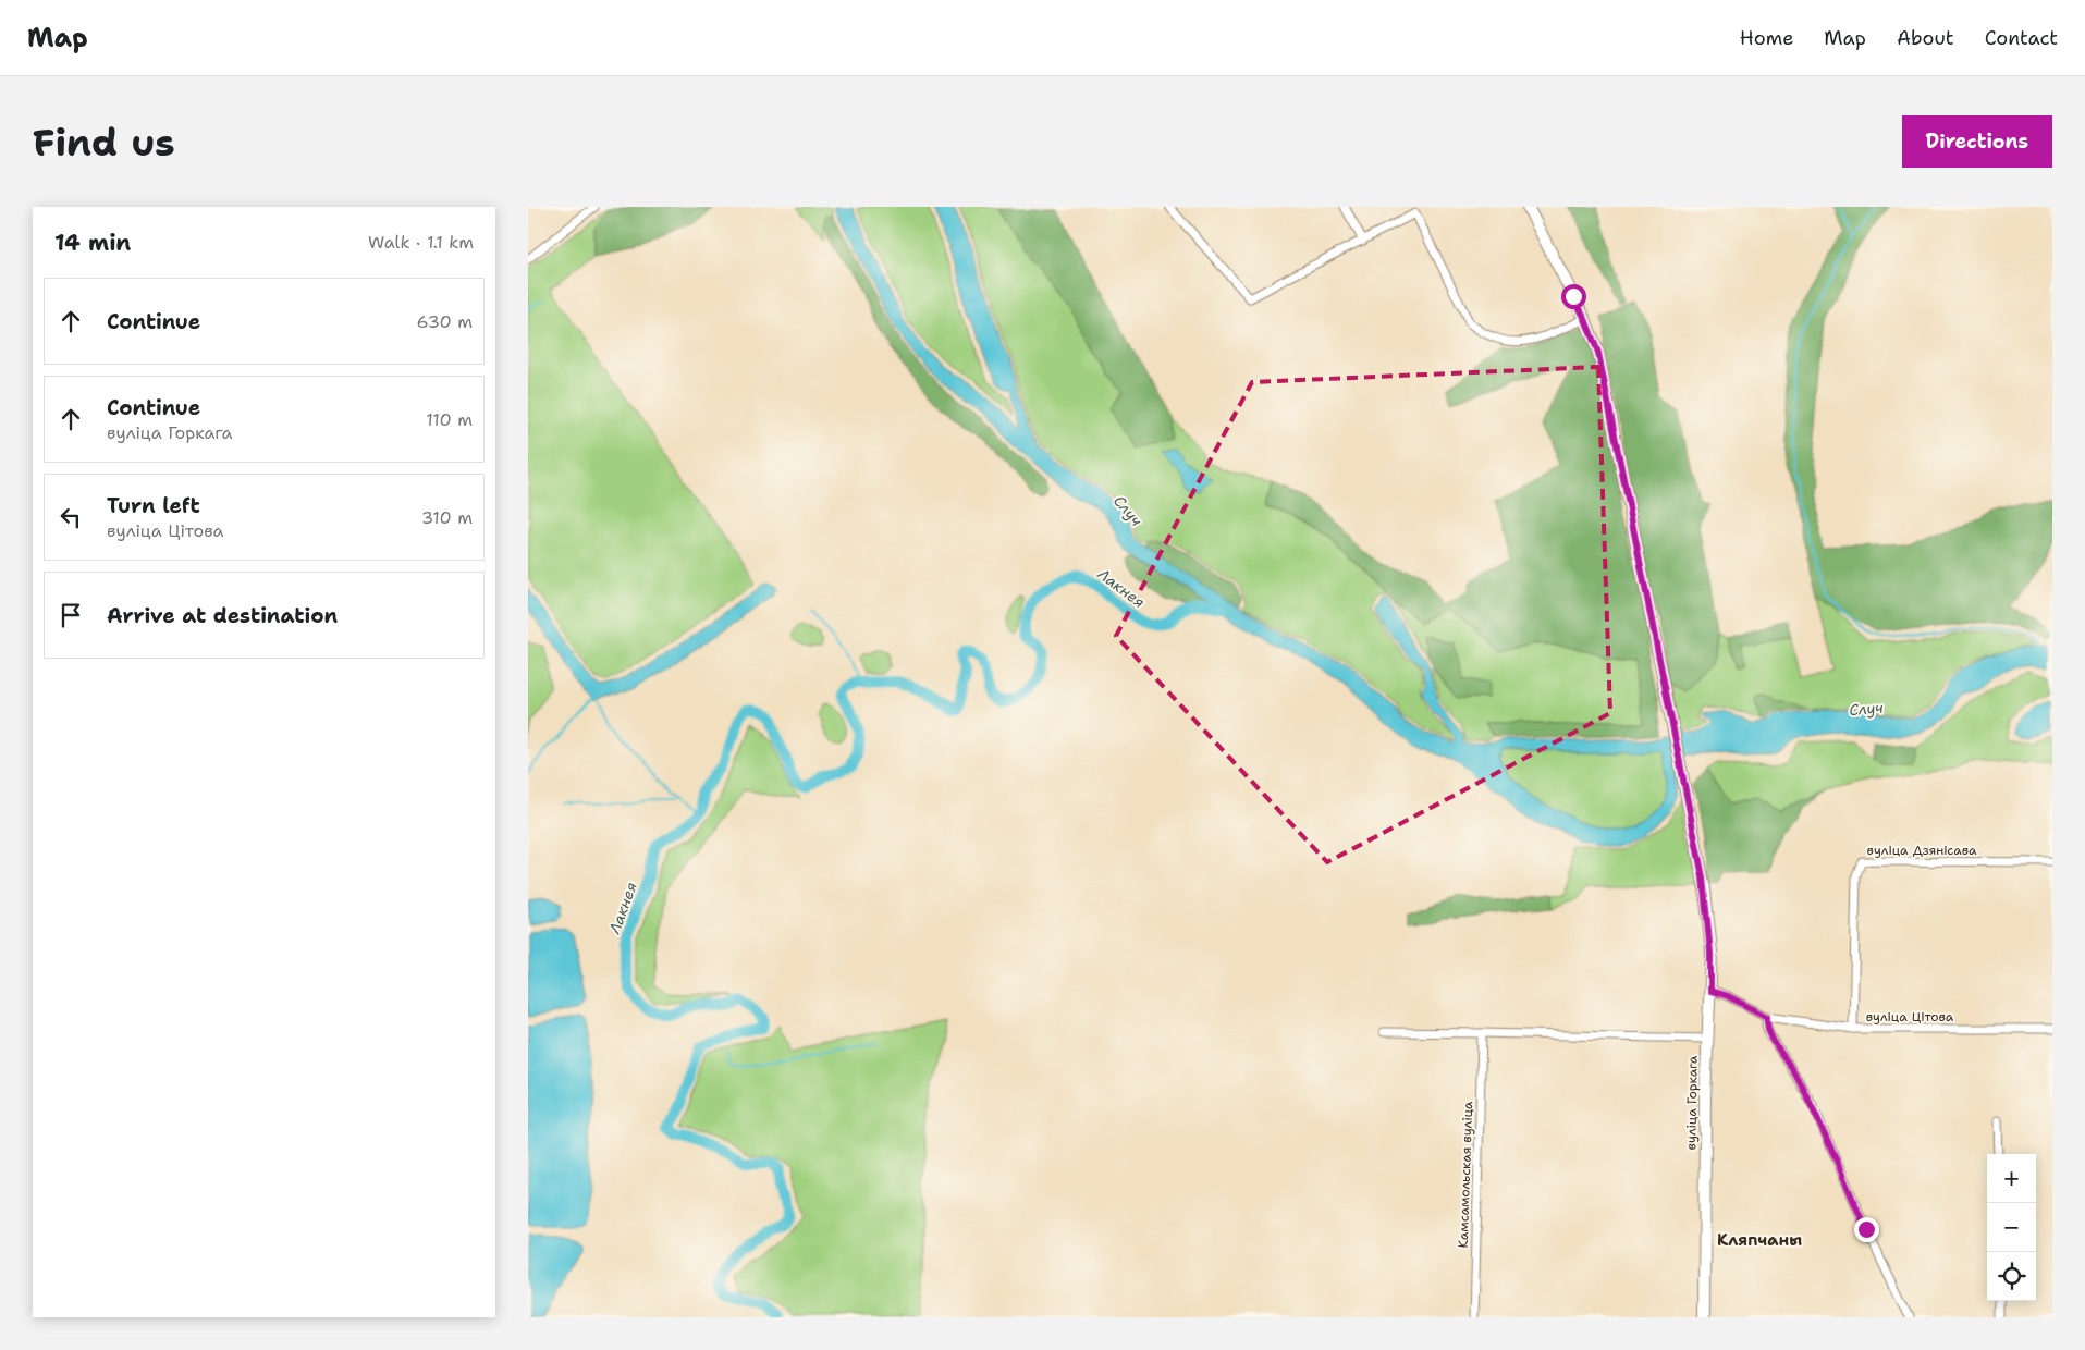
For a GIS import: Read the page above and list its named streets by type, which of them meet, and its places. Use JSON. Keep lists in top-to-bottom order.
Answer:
{
  "streets": {
    "main road": ["вуліца Горкага"],
    "street": ["вуліца Дзянісава", "вуліца Цітова", "Камсамольская вуліца"]
  },
  "crossings": [
    ["вуліца Дзянісава", "вуліца Цітова"],
    ["вуліца Цітова", "вуліца Горкага"]
  ],
  "districts": ["Кляпчаны"],
  "water": ["Случ", "Лакнея"],
  "page": {
    "header": "Map",
    "nav": [
      "Home",
      "Map",
      "About",
      "Contact"
    ],
    "buttons": "Directions",
    "title": "Find us",
    "heading": ["14 min", "Walk · 1.1 km"],
    "list": [
      ["Continue", "630 m"],
      ["Continue", "вуліца Горкага", "110 m"],
      ["Turn left", "вуліца Цітова", "310 m"],
      "Arrive at destination"
    ],
    "map_buttons": ["+", "−"]
  }
}
